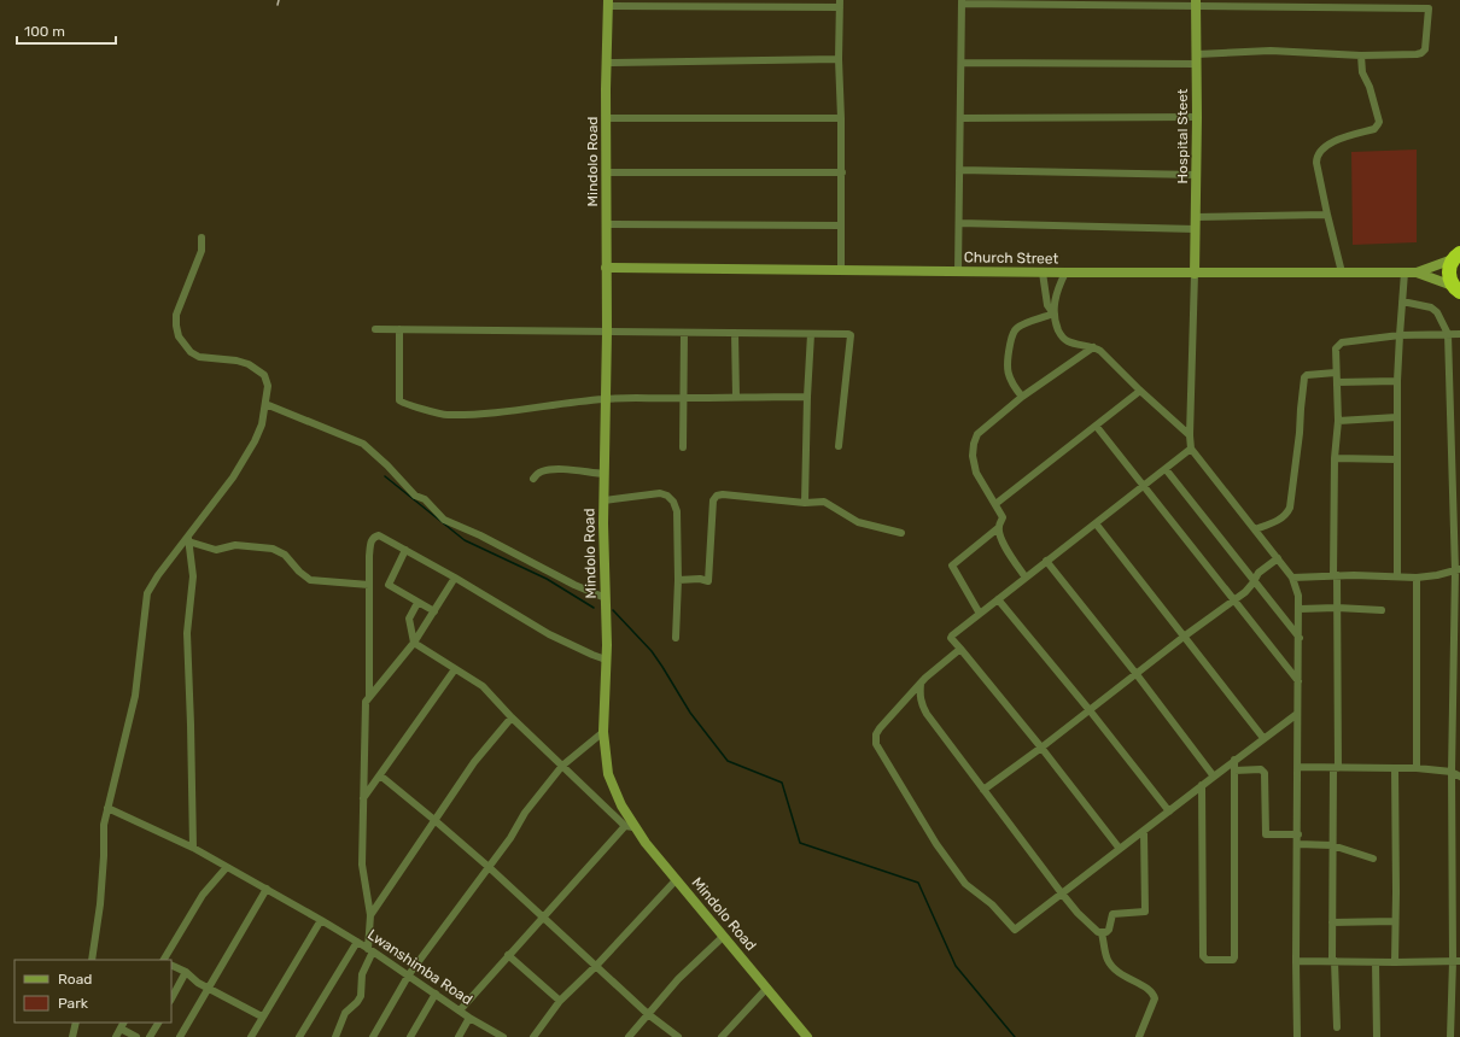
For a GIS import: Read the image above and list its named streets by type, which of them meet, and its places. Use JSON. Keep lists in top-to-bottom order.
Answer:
{
  "streets": {
    "street": [
      "Hospital Steet",
      "Mindolo Road",
      "Church Street",
      "Lwanshimba Road"
    ]
  },
  "crossings": [
    ["Hospital Steet", "Church Street"],
    ["Mindolo Road", "Church Street"]
  ],
  "legend": ["Road", "Park"],
  "scale_bar": "100 m"
}
